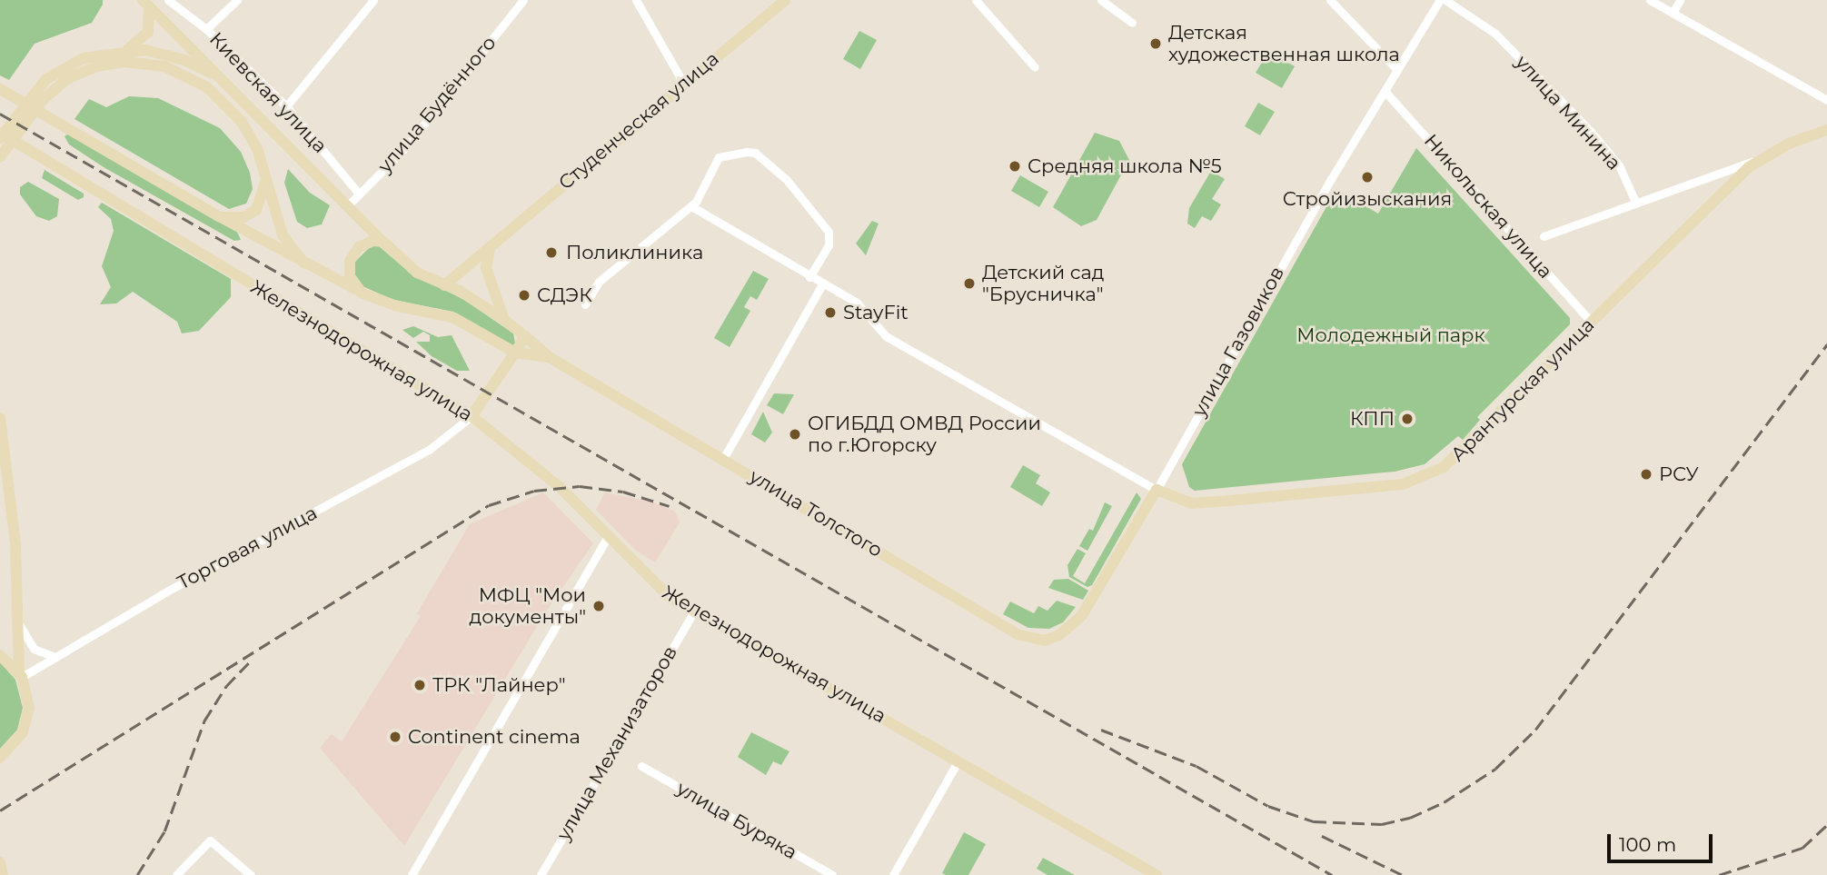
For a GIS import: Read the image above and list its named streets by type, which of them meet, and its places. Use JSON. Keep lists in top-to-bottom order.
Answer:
{
  "streets": {
    "street": [
      "Киевская улица",
      "улица Будённого",
      "улица Минина",
      "Студенческая улица",
      "Никольская улица",
      "улица Газовиков",
      "Железнодорожная улица",
      "Арантурская улица",
      "улица Толстого",
      "Торговая улица",
      "улица Механизаторов",
      "улица Буряка"
    ]
  },
  "crossings": [
    ["Киевская улица", "улица Будённого"],
    ["улица Минина", "улица Газовиков"],
    ["Никольская улица", "улица Газовиков"],
    ["Никольская улица", "Арантурская улица"],
    ["улица Газовиков", "Арантурская улица"],
    ["улица Газовиков", "улица Толстого"],
    ["Железнодорожная улица", "Торговая улица"],
    ["Железнодорожная улица", "улица Механизаторов"]
  ],
  "parks": ["Молодежный парк"],
  "places": [
    "Детская художественная школа",
    "Средняя школа №5",
    "Стройизыскания",
    "Поликлиника",
    "Детский сад \"Брусничка\"",
    "СДЭК",
    "StayFit",
    "КПП",
    "ОГИБДД ОМВД России по г.Югорску",
    "РСУ",
    "МФЦ \"Мои документы\"",
    "ТРК \"Лайнер\"",
    "Continent cinema"
  ],
  "scale_bar": "100 m"
}
